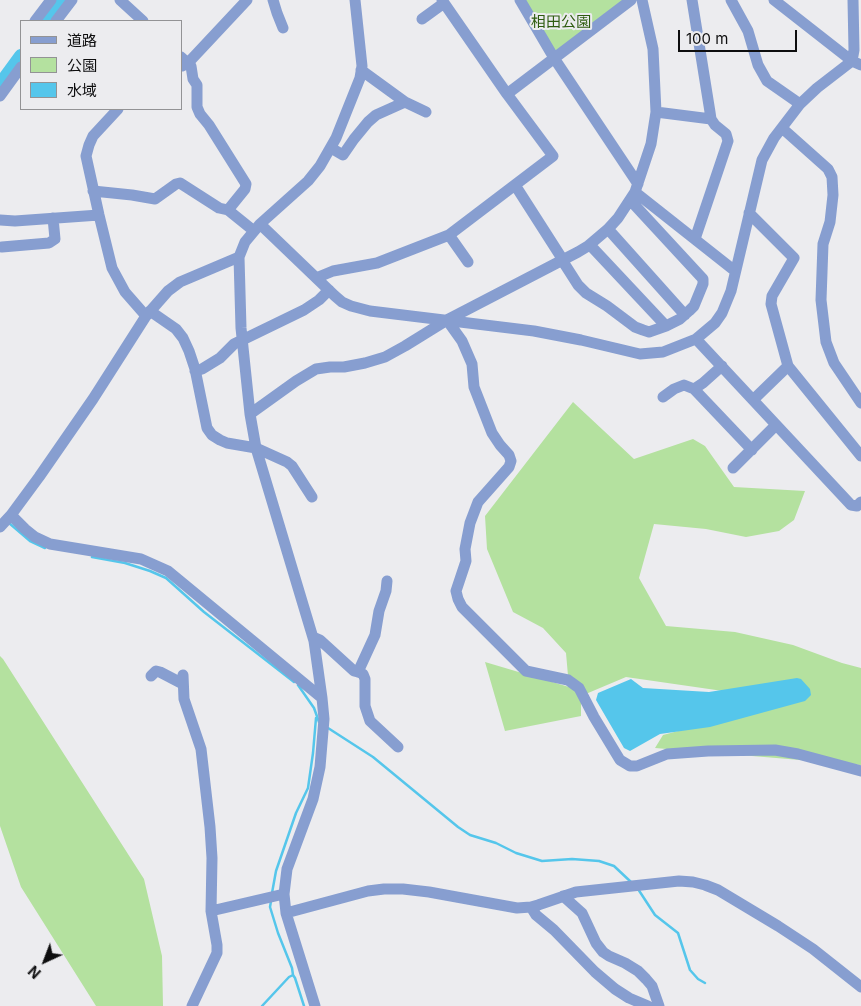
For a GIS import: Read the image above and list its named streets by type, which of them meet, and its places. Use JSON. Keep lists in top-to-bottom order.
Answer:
{
  "parks": ["相田公園"],
  "legend": ["道路", "公園", "水域"],
  "scale_bar": "100 m",
  "north": "bottom left"
}
